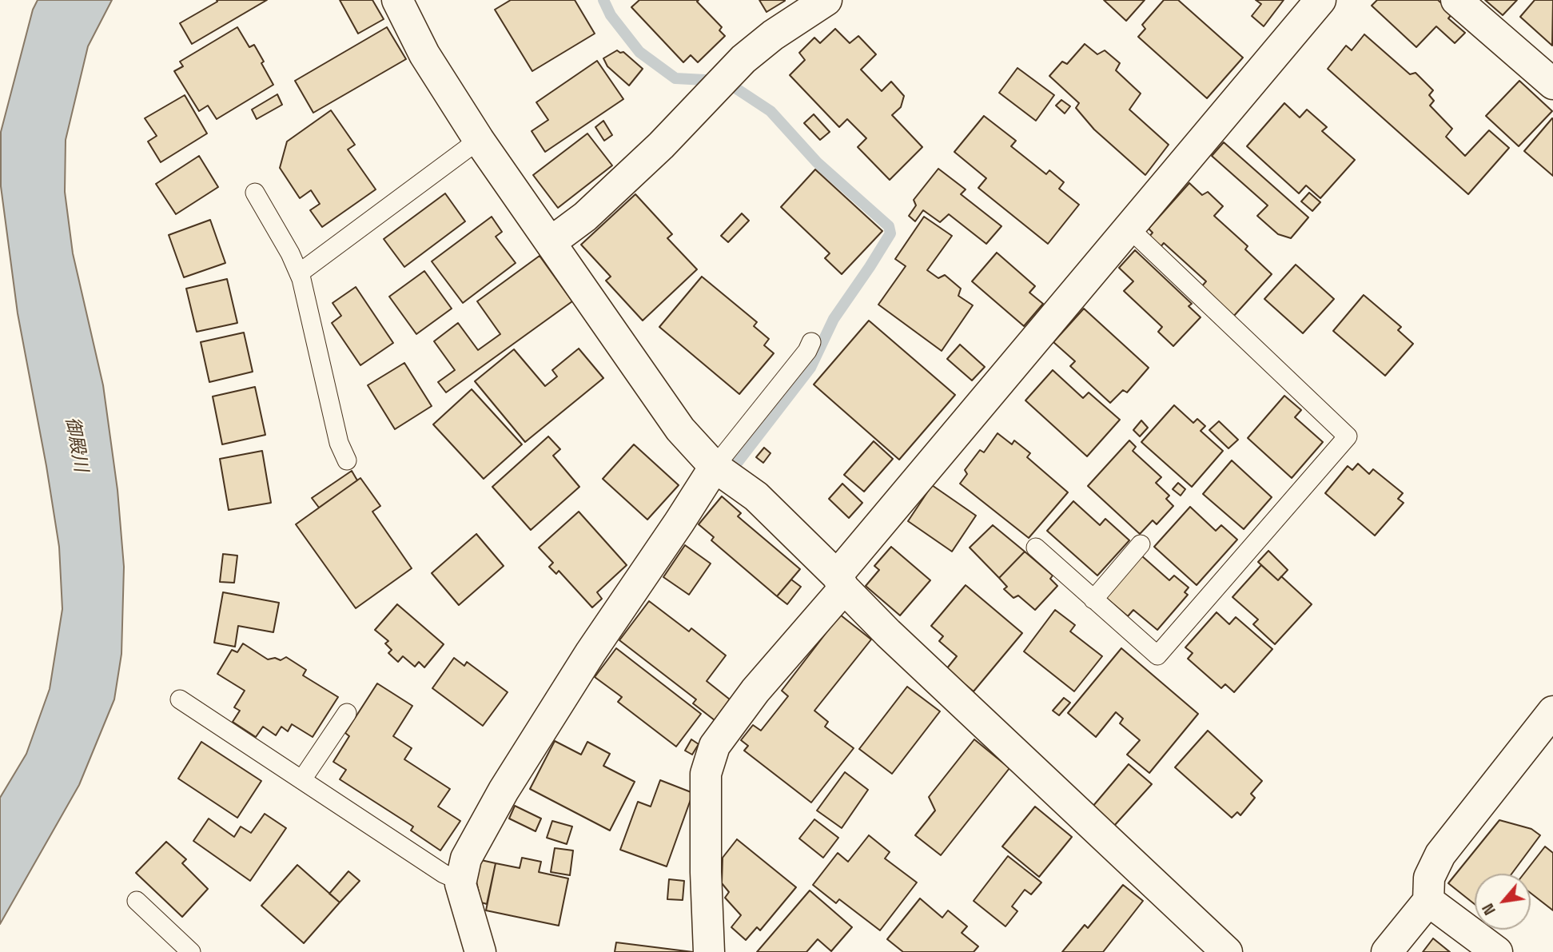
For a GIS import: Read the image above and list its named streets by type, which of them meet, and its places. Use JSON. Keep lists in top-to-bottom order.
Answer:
{
  "water": ["御殿川"],
  "north": "bottom left"
}
